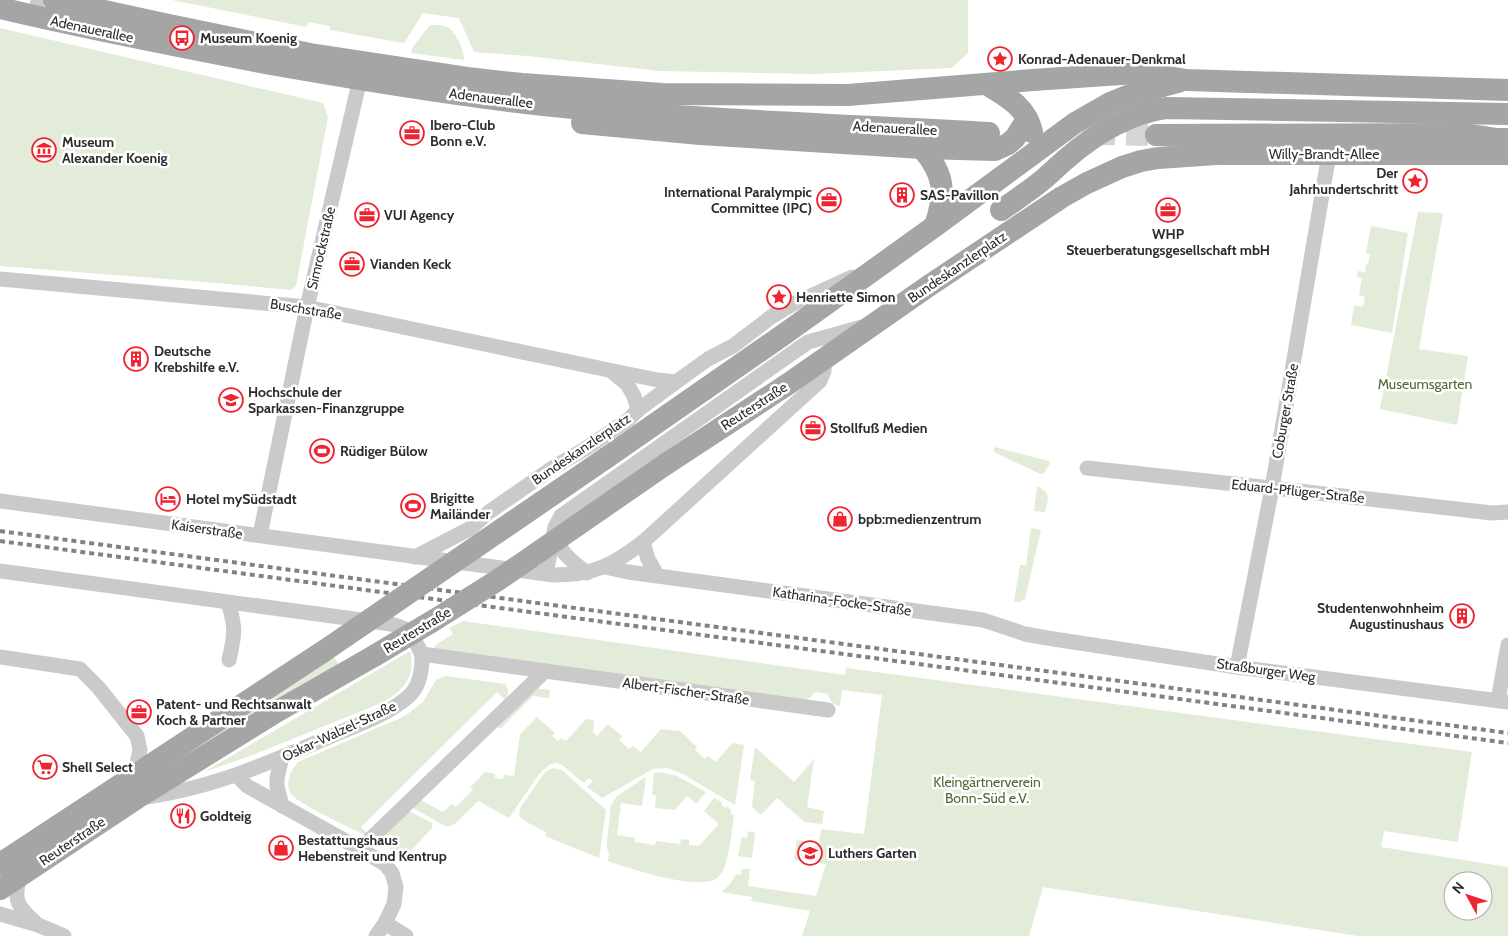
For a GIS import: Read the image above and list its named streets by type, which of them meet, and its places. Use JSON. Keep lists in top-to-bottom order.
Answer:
{
  "streets": {
    "main road": [
      "Adenauerallee",
      "Willy-Brandt-Allee",
      "Bundeskanzlerplatz",
      "Reuterstraße"
    ],
    "street": [
      "Simrockstraße",
      "Buschstraße",
      "Coburger Straße",
      "Eduard-Pflüger-Straße",
      "Kaiserstraße",
      "Katharina-Focke-Straße",
      "Straßburger Weg",
      "Albert-Fischer-Straße",
      "Oskar-Walzel-Straße"
    ]
  },
  "crossings": [
    ["Adenauerallee", "Simrockstraße"],
    ["Willy-Brandt-Allee", "Bundeskanzlerplatz"],
    ["Willy-Brandt-Allee", "Coburger Straße"],
    ["Simrockstraße", "Buschstraße"],
    ["Simrockstraße", "Kaiserstraße"],
    ["Bundeskanzlerplatz", "Buschstraße"],
    ["Bundeskanzlerplatz", "Reuterstraße"],
    ["Reuterstraße", "Oskar-Walzel-Straße"],
    ["Coburger Straße", "Eduard-Pflüger-Straße"],
    ["Coburger Straße", "Straßburger Weg"],
    ["Kaiserstraße", "Katharina-Focke-Straße"],
    ["Katharina-Focke-Straße", "Straßburger Weg"],
    ["Albert-Fischer-Straße", "Oskar-Walzel-Straße"]
  ],
  "parks": ["Museumsgarten", "Kleingärtnerverein Bonn-Süd e.V."],
  "places": {
    "bus stop": ["Museum Koenig"],
    "place": ["Konrad-Adenauer-Denkmal", "Der Jahrhundertschritt", "Henriette Simon"],
    "office": [
      "Ibero-Club Bonn e.V.",
      "International Paralympic Committee (IPC)",
      "WHP Steuerberatungsgesellschaft mbH",
      "VUI Agency",
      "Vianden Keck",
      "Stollfuß Medien",
      "Patent- und Rechtsanwalt Koch & Partner"
    ],
    "museum": ["Museum Alexander Koenig"],
    "building": ["SAS-Pavillon", "Deutsche Krebshilfe e.V.", "Studentenwohnheim Augustinushaus"],
    "school or university": ["Hochschule der Sparkassen-Finanzgruppe", "Luthers Garten"],
    "sports": ["Rüdiger Bülow", "Brigitte Mailänder"],
    "hotel": ["Hotel mySüdstadt"],
    "shop": ["bpb:medienzentrum", "Bestattungshaus Hebenstreit und Kentrup"],
    "supermarket": ["Shell Select"],
    "restaurant": ["Goldteig"]
  },
  "north": "top left"
}
